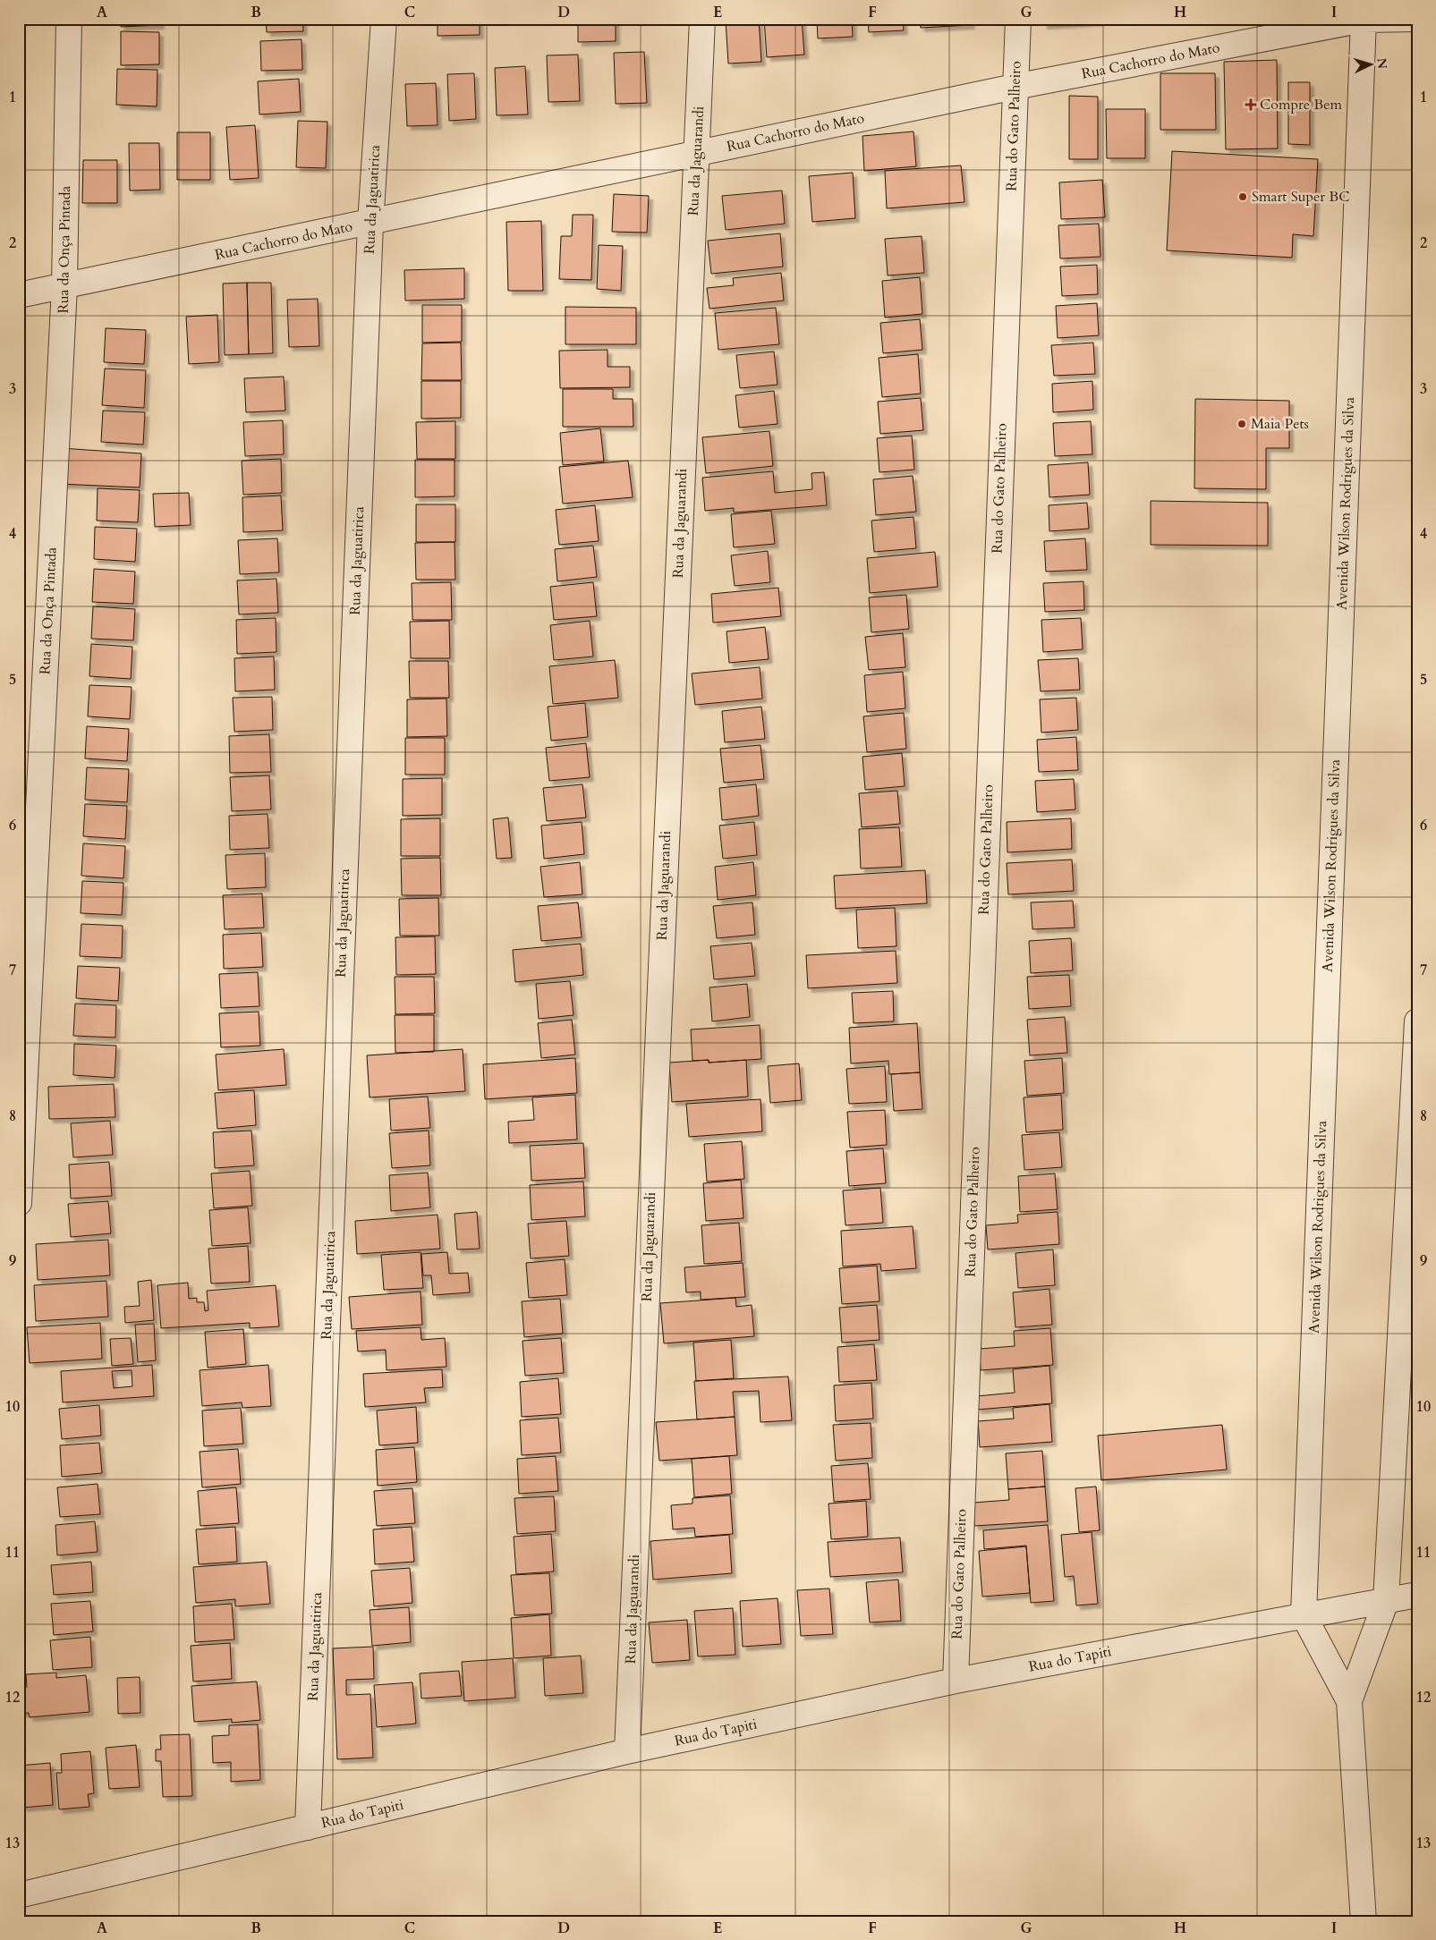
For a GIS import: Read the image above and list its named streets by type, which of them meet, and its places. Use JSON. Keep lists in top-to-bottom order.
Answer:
{
  "streets": {
    "street": [
      "Rua Cachorro do Mato",
      "Rua do Gato Palheiro",
      "Rua da Jaguarandi",
      "Rua da Jaguatirica",
      "Rua da Onça Pintada",
      "Avenida Wilson Rodrigues da Silva",
      "Rua do Tapiti"
    ]
  },
  "crossings": [
    ["Rua Cachorro do Mato", "Rua do Gato Palheiro"],
    ["Rua Cachorro do Mato", "Rua da Jaguarandi"],
    ["Rua Cachorro do Mato", "Rua da Jaguatirica"],
    ["Rua Cachorro do Mato", "Rua da Onça Pintada"],
    ["Rua Cachorro do Mato", "Avenida Wilson Rodrigues da Silva"],
    ["Rua do Gato Palheiro", "Rua do Tapiti"],
    ["Rua da Jaguarandi", "Rua do Tapiti"],
    ["Rua da Jaguatirica", "Rua do Tapiti"],
    ["Avenida Wilson Rodrigues da Silva", "Rua do Tapiti"]
  ],
  "places": {
    "health": ["Compre Bem"],
    "other": ["Smart Super BC", "Maia Pets"]
  },
  "north": "right",
  "grid": {
    "columns": [
      "A",
      "B",
      "C",
      "D",
      "E",
      "F",
      "G",
      "H",
      "I"
    ],
    "rows": [
      "1",
      "2",
      "3",
      "4",
      "5",
      "6",
      "7",
      "8",
      "9",
      "10",
      "11",
      "12",
      "13"
    ]
  }
}
